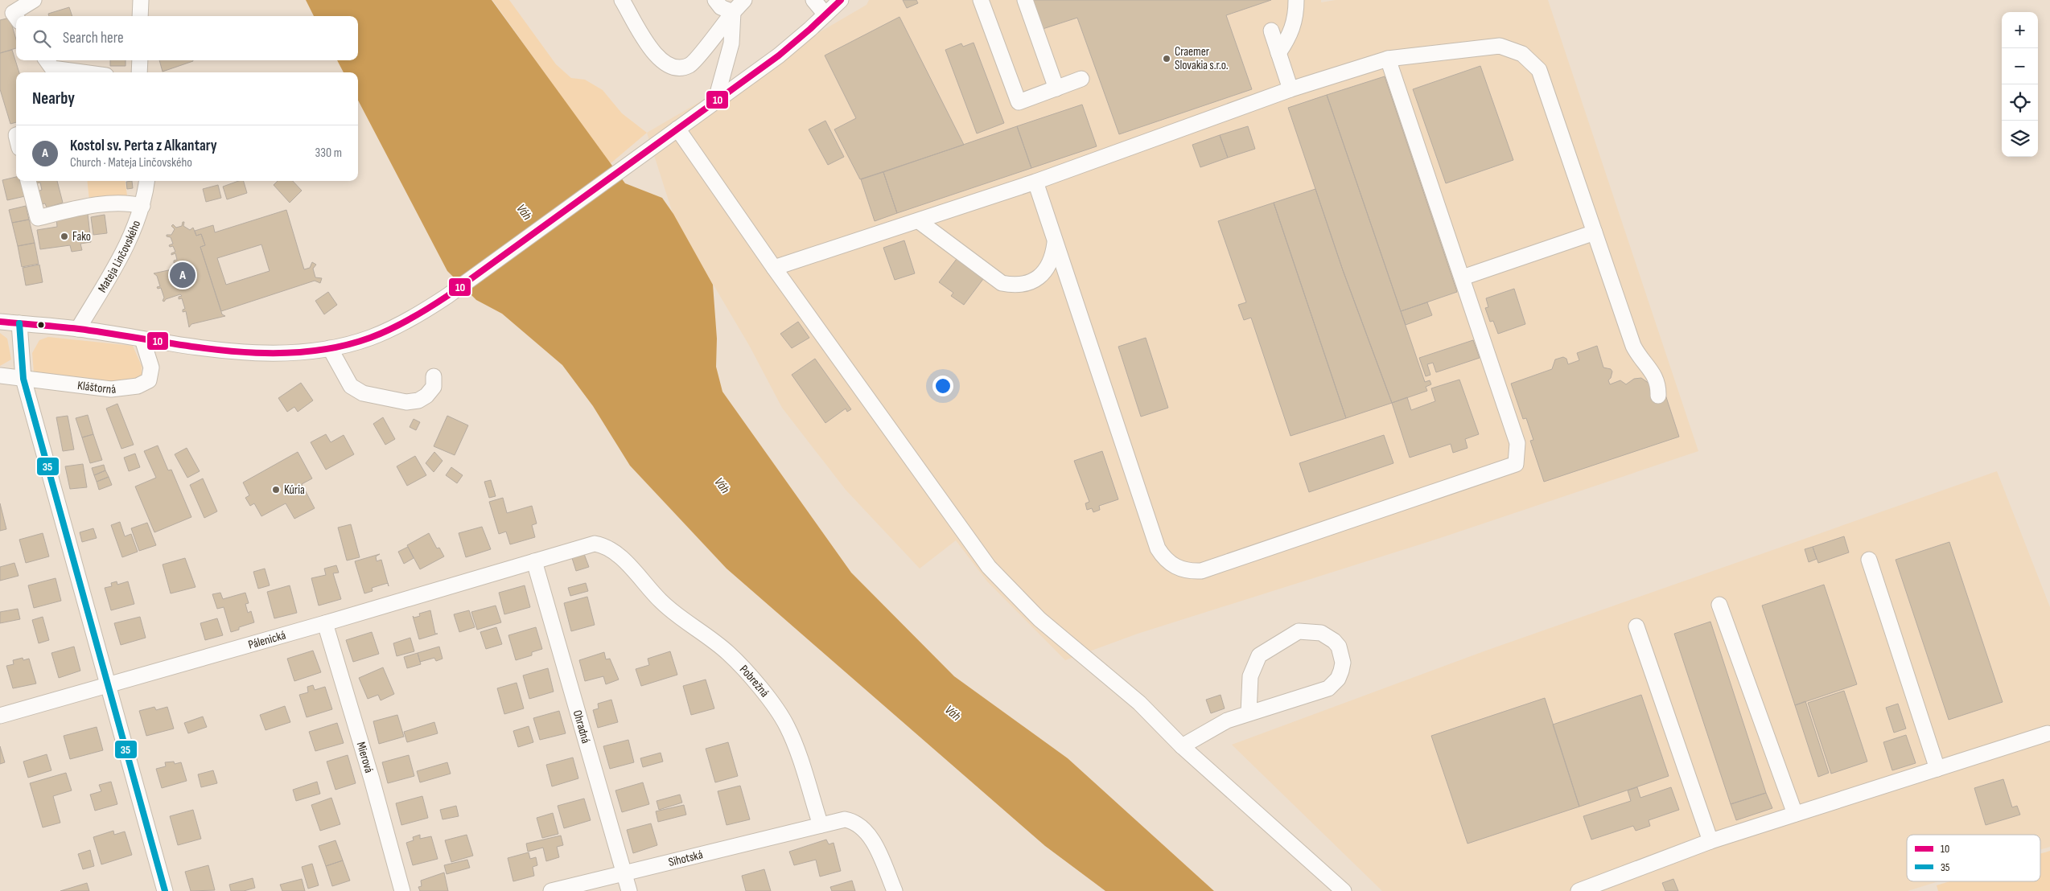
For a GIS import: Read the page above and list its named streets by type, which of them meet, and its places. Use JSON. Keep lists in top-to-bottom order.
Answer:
{
  "streets": {
    "street": [
      "Mateja Linčovského",
      "Kláštorná",
      "Pálenická",
      "Pobrežná",
      "Ohradná",
      "Mierová",
      "Sihotská"
    ]
  },
  "crossings": [
    ["Pálenická", "Pobrežná"],
    ["Pálenická", "Ohradná"],
    ["Pálenická", "Mierová"],
    ["Pobrežná", "Ohradná"],
    ["Pobrežná", "Sihotská"],
    ["Ohradná", "Sihotská"]
  ],
  "water": ["Váh"],
  "places": ["Craemer Slovakia s.r.o.", "Fako", "Kúria"],
  "lines": ["transit line 10", "transit line 35"],
  "legend": ["10", "35"],
  "page": {
    "map_buttons": ["+", "−"],
    "search": "Search here",
    "heading": "Nearby",
    "list": [
      {
        "mark": "A",
        "name": "Kostol sv. Perta z Alkantary",
        "note": "Church · Mateja Linčovského",
        "value": "330 m"
      }
    ],
    "pins": "A"
  }
}
